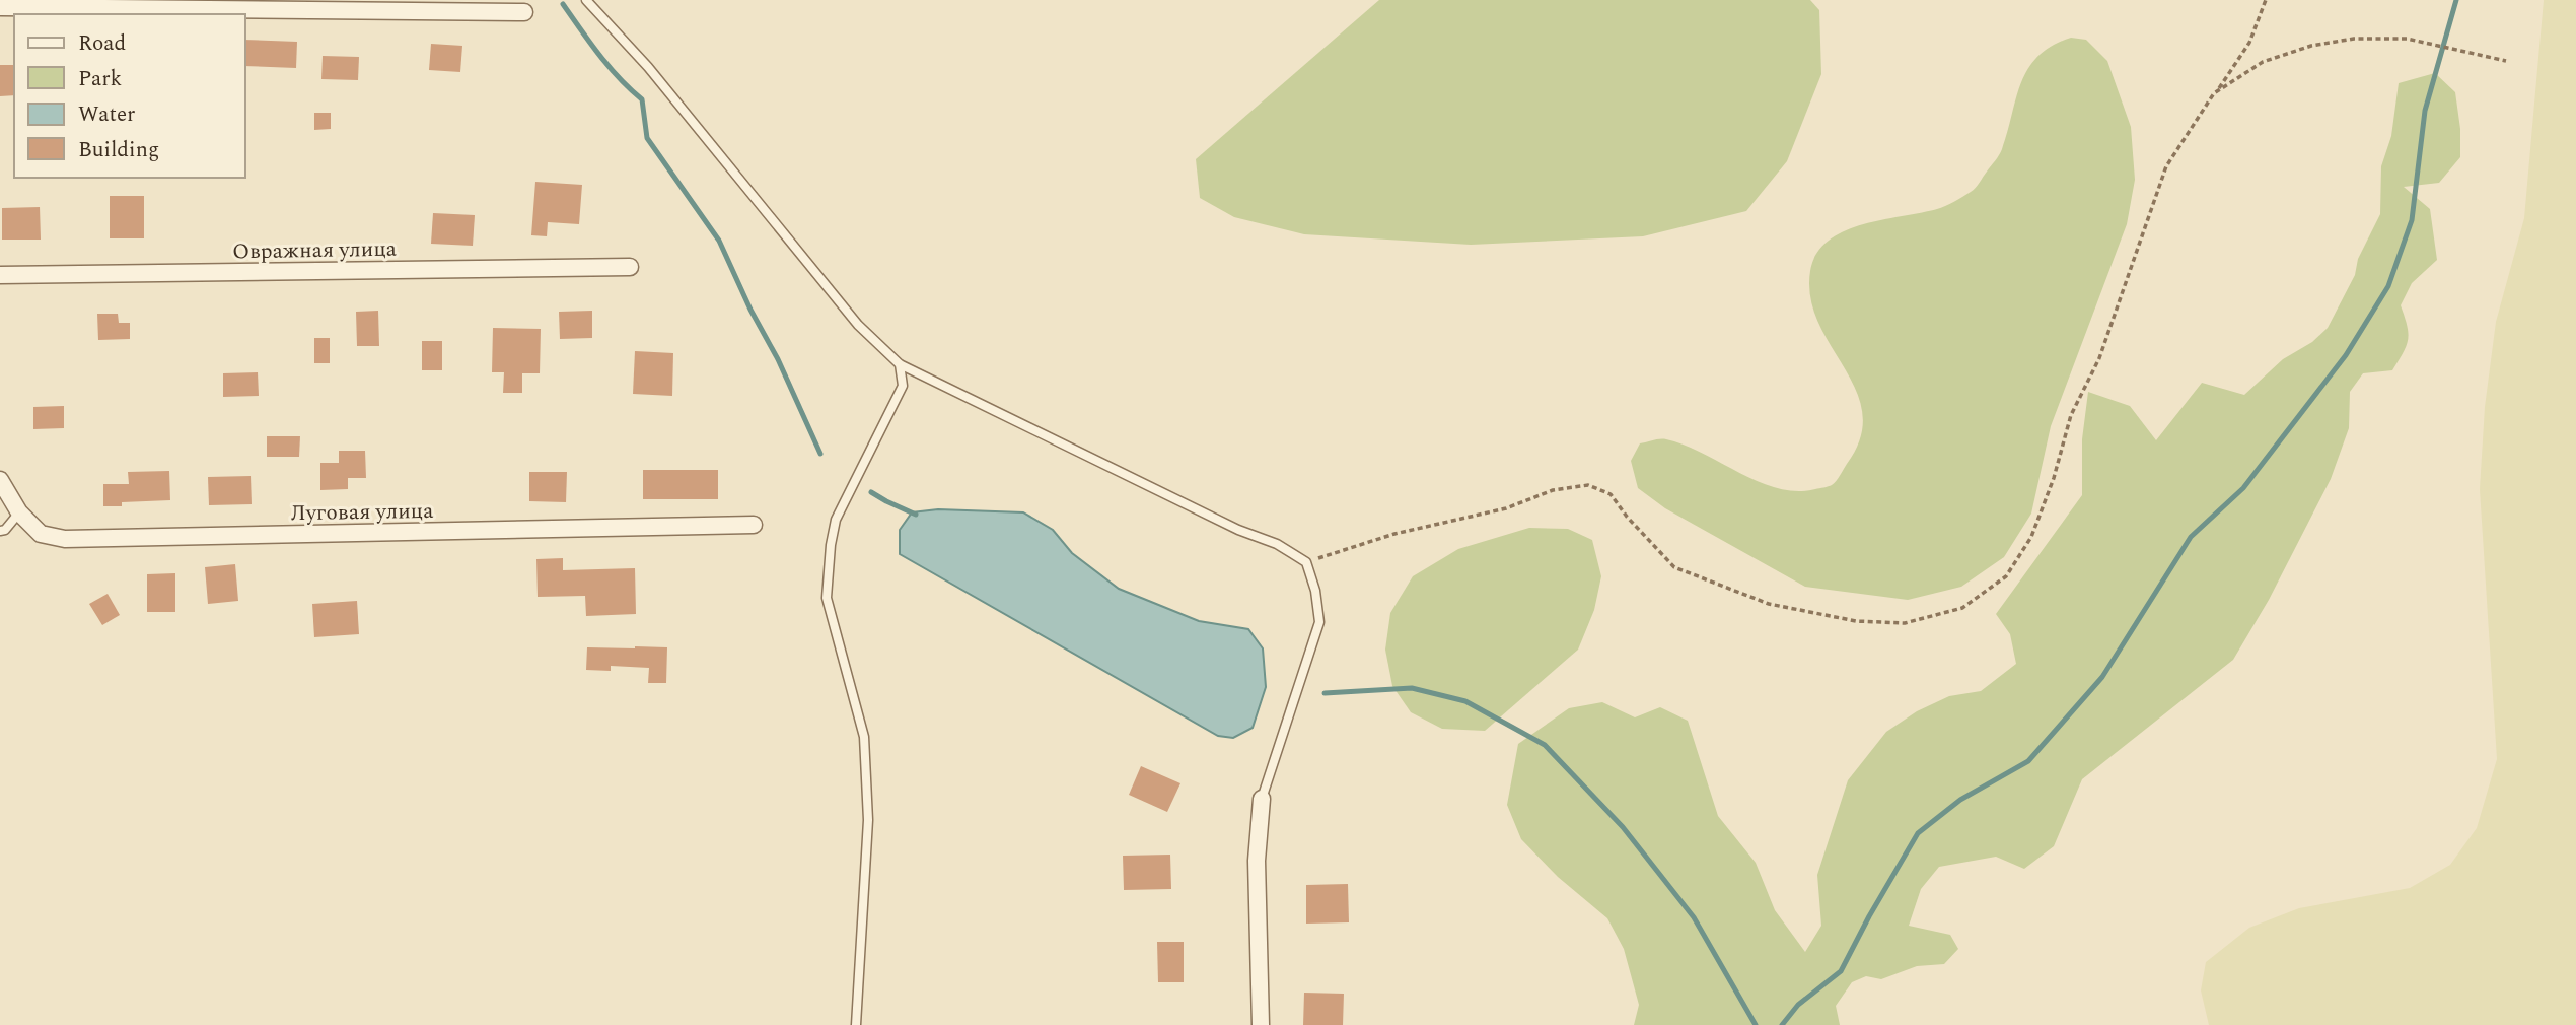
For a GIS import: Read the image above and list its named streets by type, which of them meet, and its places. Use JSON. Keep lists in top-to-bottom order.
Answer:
{
  "streets": {
    "street": ["Овражная улица", "Луговая улица"]
  },
  "legend": [
    "Road",
    "Park",
    "Water",
    "Building"
  ]
}
